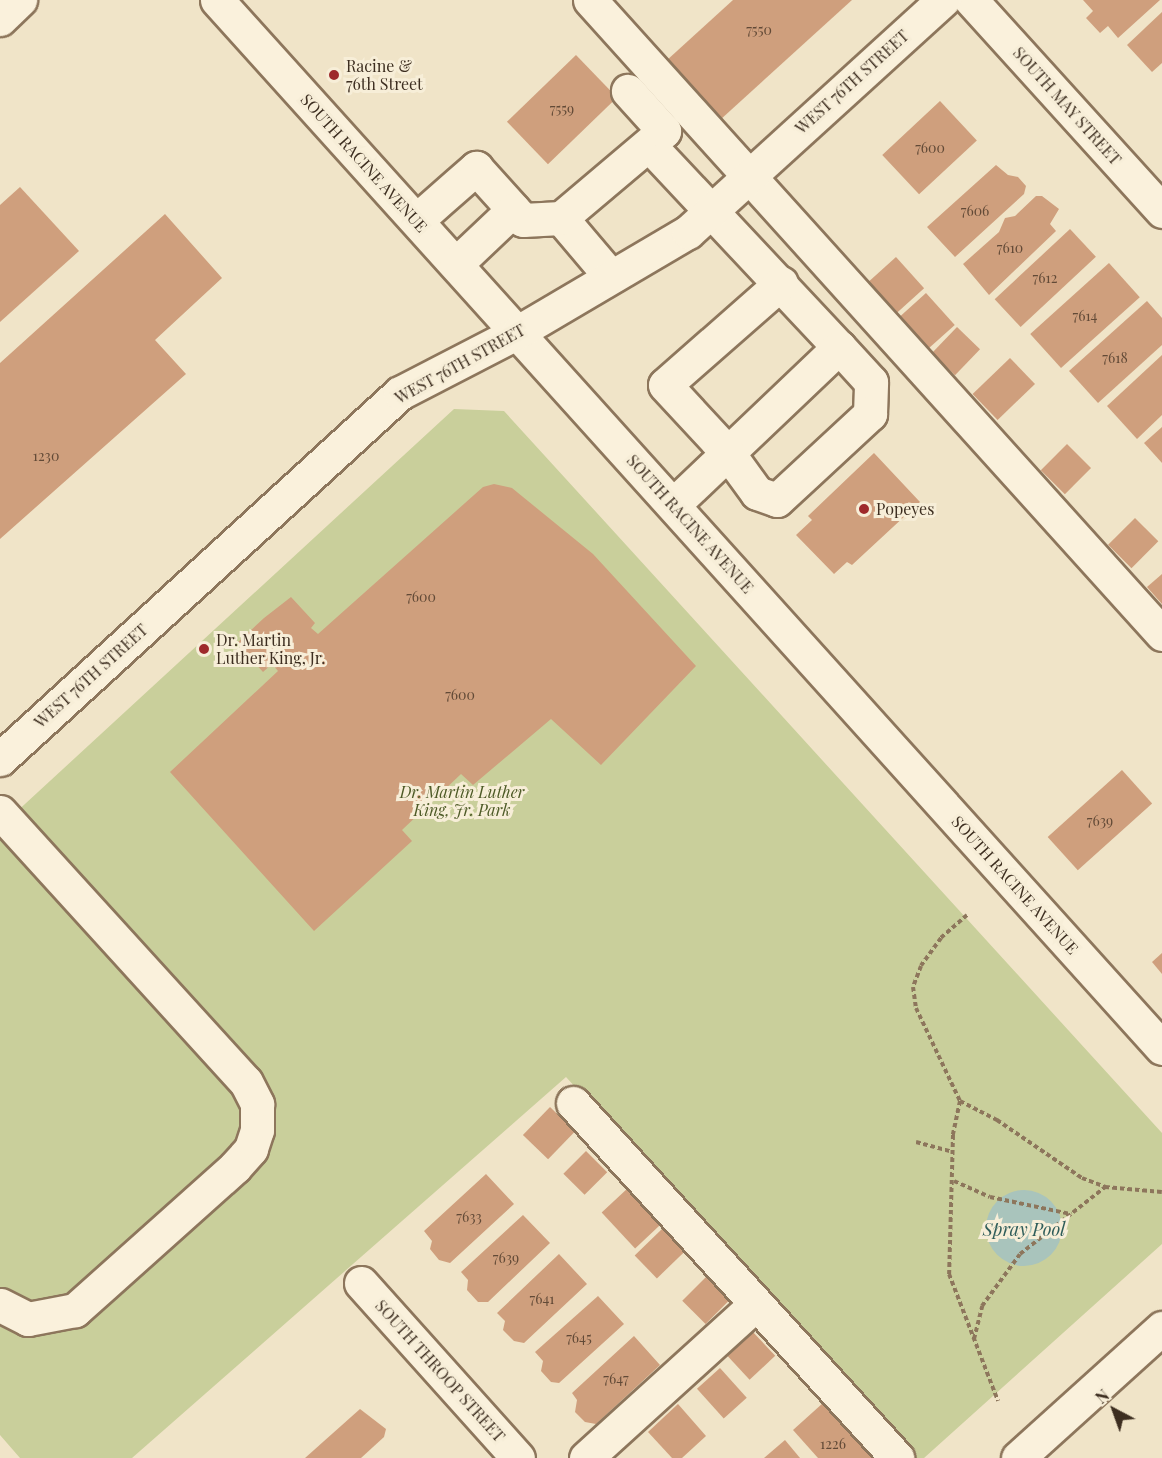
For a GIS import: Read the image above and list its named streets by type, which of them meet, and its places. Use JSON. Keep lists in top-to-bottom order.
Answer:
{
  "streets": {
    "street": [
      "WEST 76TH STREET",
      "SOUTH MAY STREET",
      "SOUTH RACINE AVENUE",
      "SOUTH THROOP STREET"
    ]
  },
  "crossings": [
    ["WEST 76TH STREET", "SOUTH RACINE AVENUE"]
  ],
  "water": ["Spray Pool"],
  "parks": ["Dr. Martin Luther King, Jr. Park"],
  "places": ["Racine & 76th Street", "Popeyes", "Dr. Martin Luther King, Jr."],
  "house_numbers": [
    "7550",
    "7559",
    "7600",
    "7606",
    "7610",
    "7612",
    "7614",
    "7618",
    "1230",
    "7600",
    "7600",
    "7639",
    "7633",
    "7639",
    "7641",
    "7645",
    "7647",
    "1226"
  ],
  "north": "top left"
}
